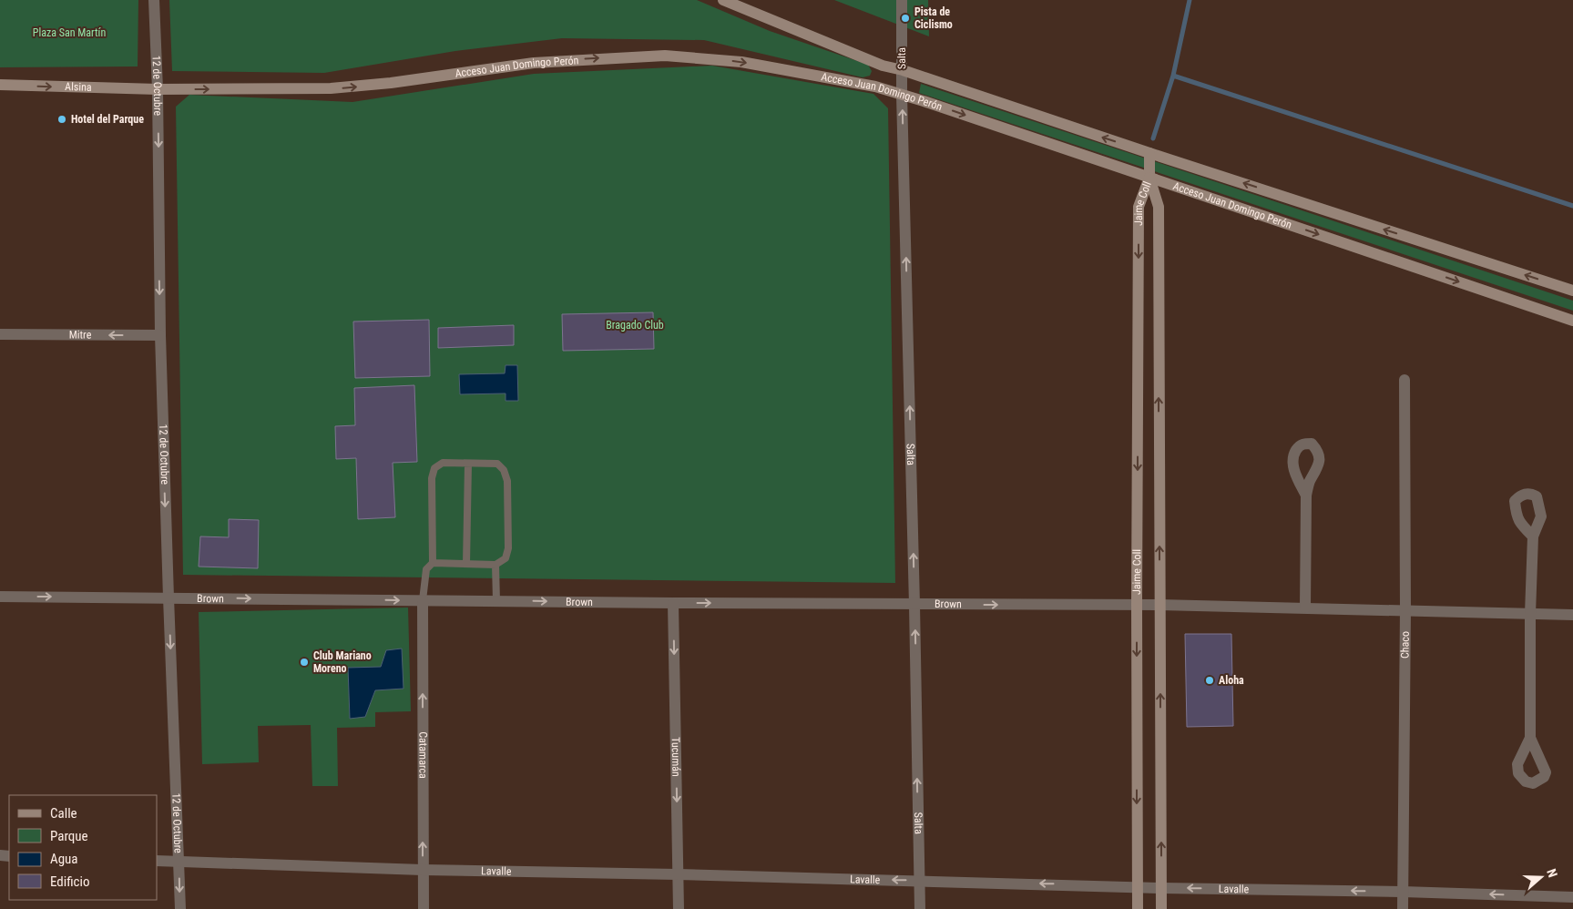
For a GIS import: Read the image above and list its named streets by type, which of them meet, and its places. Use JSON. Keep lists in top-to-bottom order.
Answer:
{
  "streets": {
    "main road": ["Acceso Juan Domingo Perón", "Alsina", "Jaime Coll"],
    "street": [
      "Salta",
      "12 de Octubre",
      "Mitre",
      "Brown",
      "Chaco",
      "Catamarca",
      "Tucumán",
      "Lavalle"
    ]
  },
  "crossings": [
    ["Salta", "Acceso Juan Domingo Perón"],
    ["Salta", "Brown"],
    ["Salta", "Lavalle"],
    ["Acceso Juan Domingo Perón", "12 de Octubre"],
    ["Acceso Juan Domingo Perón", "Alsina"],
    ["Acceso Juan Domingo Perón", "Jaime Coll"],
    ["12 de Octubre", "Alsina"],
    ["12 de Octubre", "Mitre"],
    ["12 de Octubre", "Brown"],
    ["12 de Octubre", "Lavalle"],
    ["Jaime Coll", "Brown"],
    ["Jaime Coll", "Lavalle"],
    ["Brown", "Chaco"],
    ["Brown", "Catamarca"],
    ["Brown", "Tucumán"],
    ["Chaco", "Lavalle"],
    ["Catamarca", "Lavalle"],
    ["Tucumán", "Lavalle"]
  ],
  "one_way": [
    "Salta",
    "12 de Octubre",
    "Alsina",
    "Mitre",
    "Brown",
    "Catamarca",
    "Tucumán",
    "Lavalle"
  ],
  "parks": ["Plaza San Martín", "Bragado Club"],
  "places": [
    "Pista de Ciclismo",
    "Hotel del Parque",
    "Club Mariano Moreno",
    "Aloha"
  ],
  "legend": [
    "Calle",
    "Parque",
    "Agua",
    "Edificio"
  ],
  "north": "right"
}
